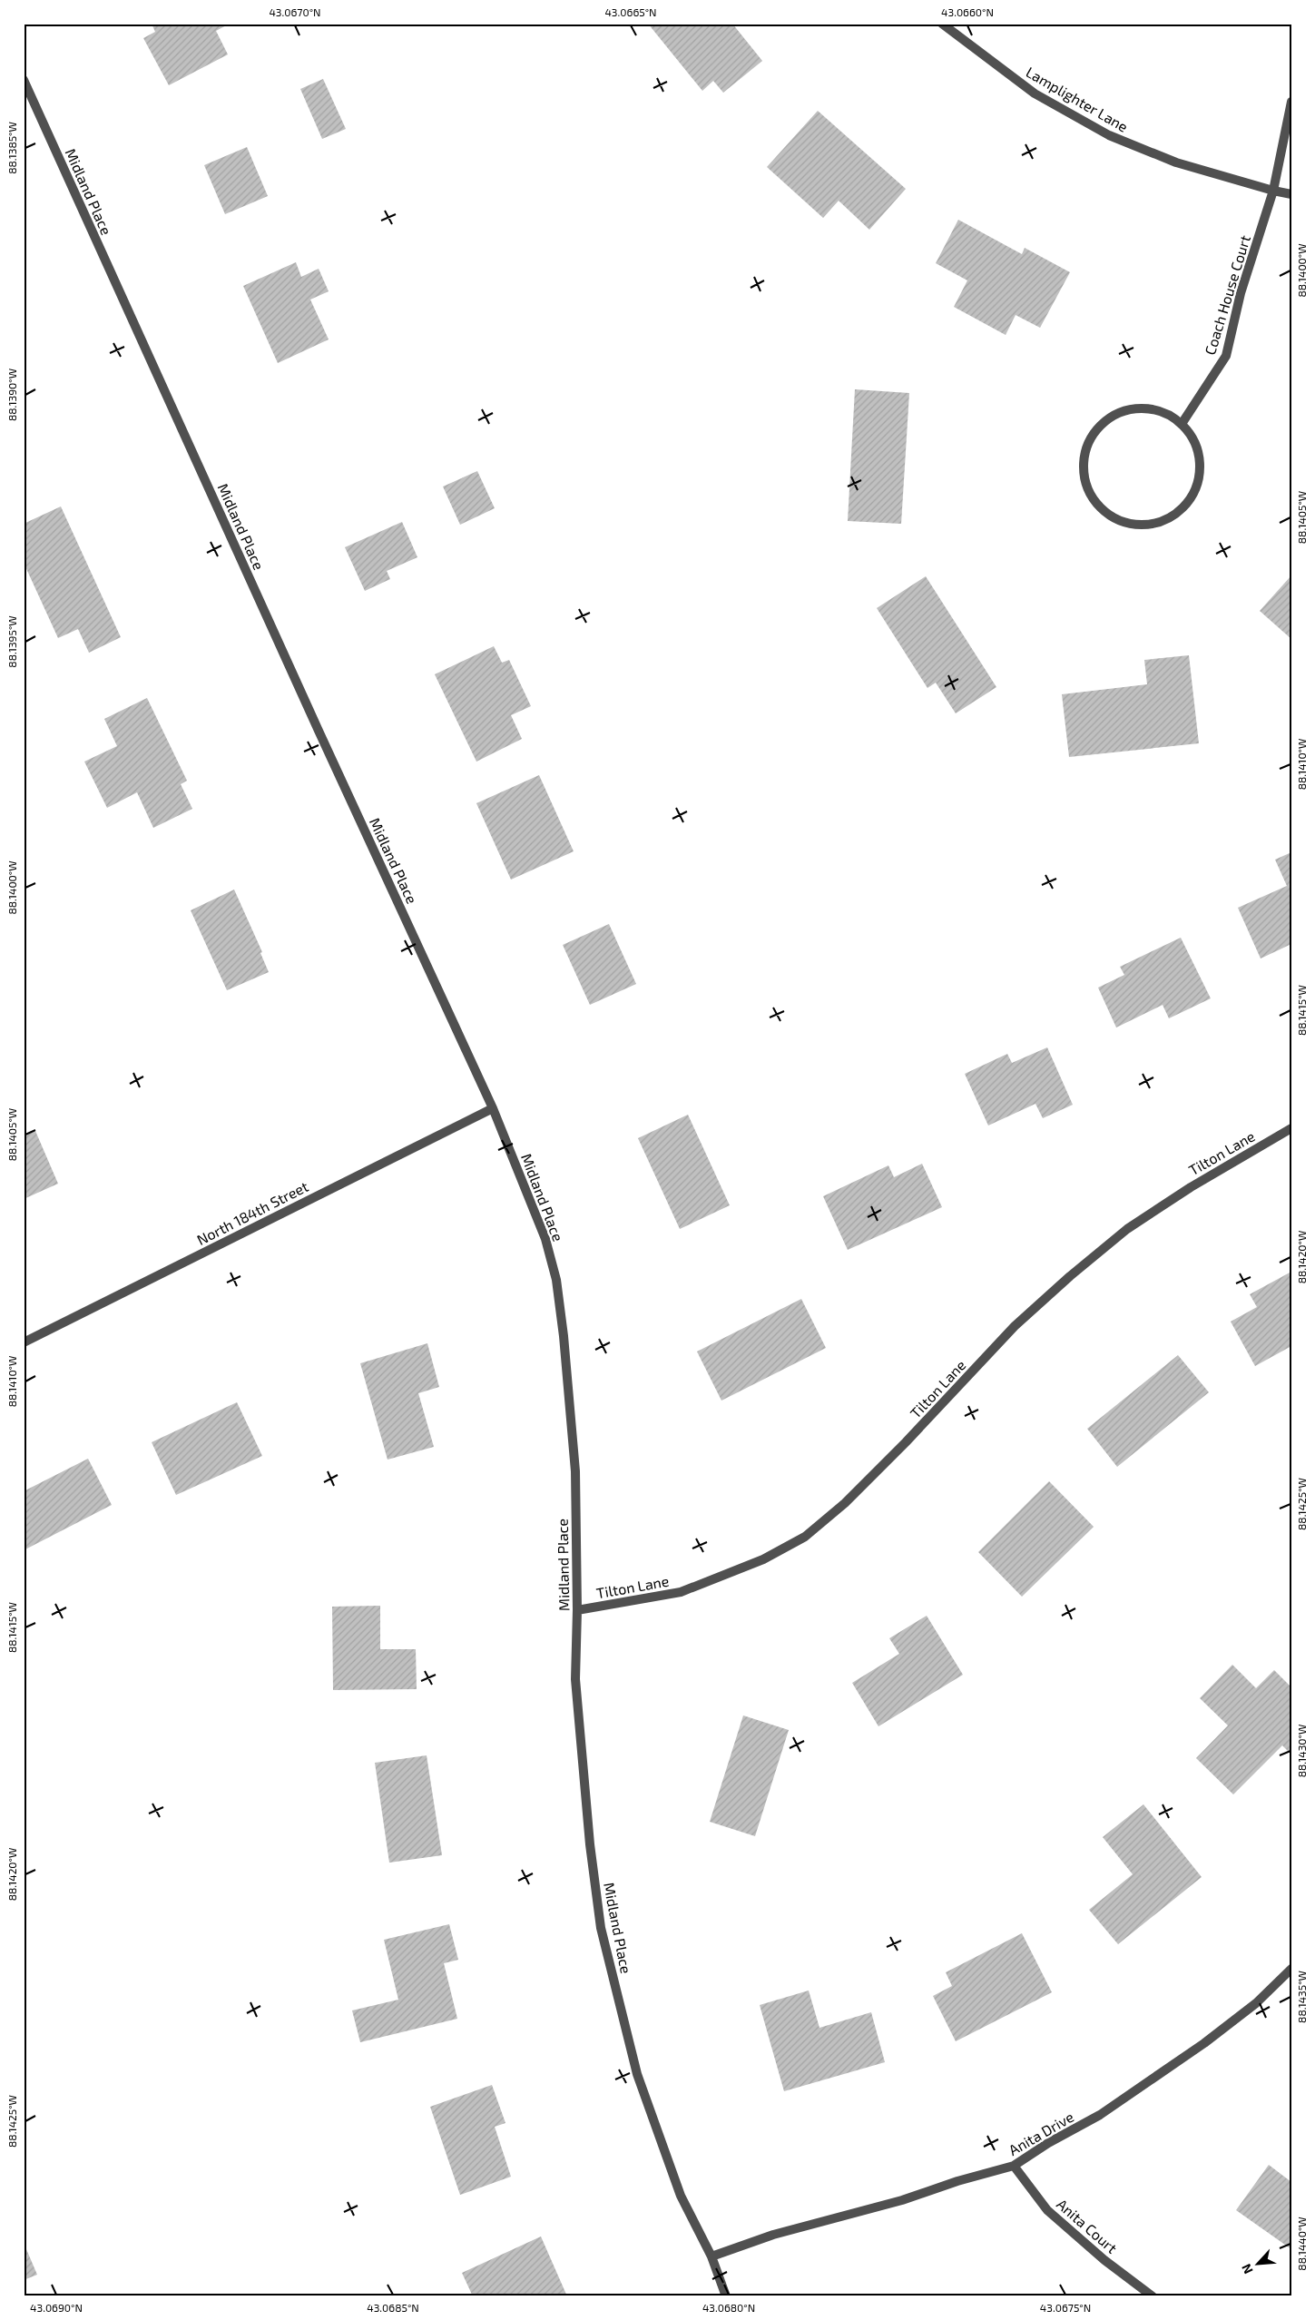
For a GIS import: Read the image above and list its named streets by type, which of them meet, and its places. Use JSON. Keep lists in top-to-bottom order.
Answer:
{
  "streets": {
    "street": [
      "Lamplighter Lane",
      "Midland Place",
      "Coach House Court",
      "Tilton Lane",
      "North 184th Street",
      "Anita Drive",
      "Anita Court"
    ]
  },
  "crossings": [
    ["Lamplighter Lane", "Coach House Court"],
    ["Midland Place", "Tilton Lane"],
    ["Midland Place", "North 184th Street"],
    ["Midland Place", "Anita Drive"],
    ["Anita Drive", "Anita Court"]
  ],
  "north": "bottom left",
  "coordinates": [
    "43.0670°N",
    "43.0665°N",
    "43.0660°N",
    "88.1385°W",
    "88.1400°W",
    "88.1390°W",
    "88.1405°W",
    "88.1395°W",
    "88.1410°W",
    "88.1415°W",
    "88.1420°W",
    "88.1425°W",
    "88.1430°W",
    "88.1435°W",
    "88.1440°W",
    "43.0690°N",
    "43.0685°N",
    "43.0680°N",
    "43.0675°N"
  ]
}
